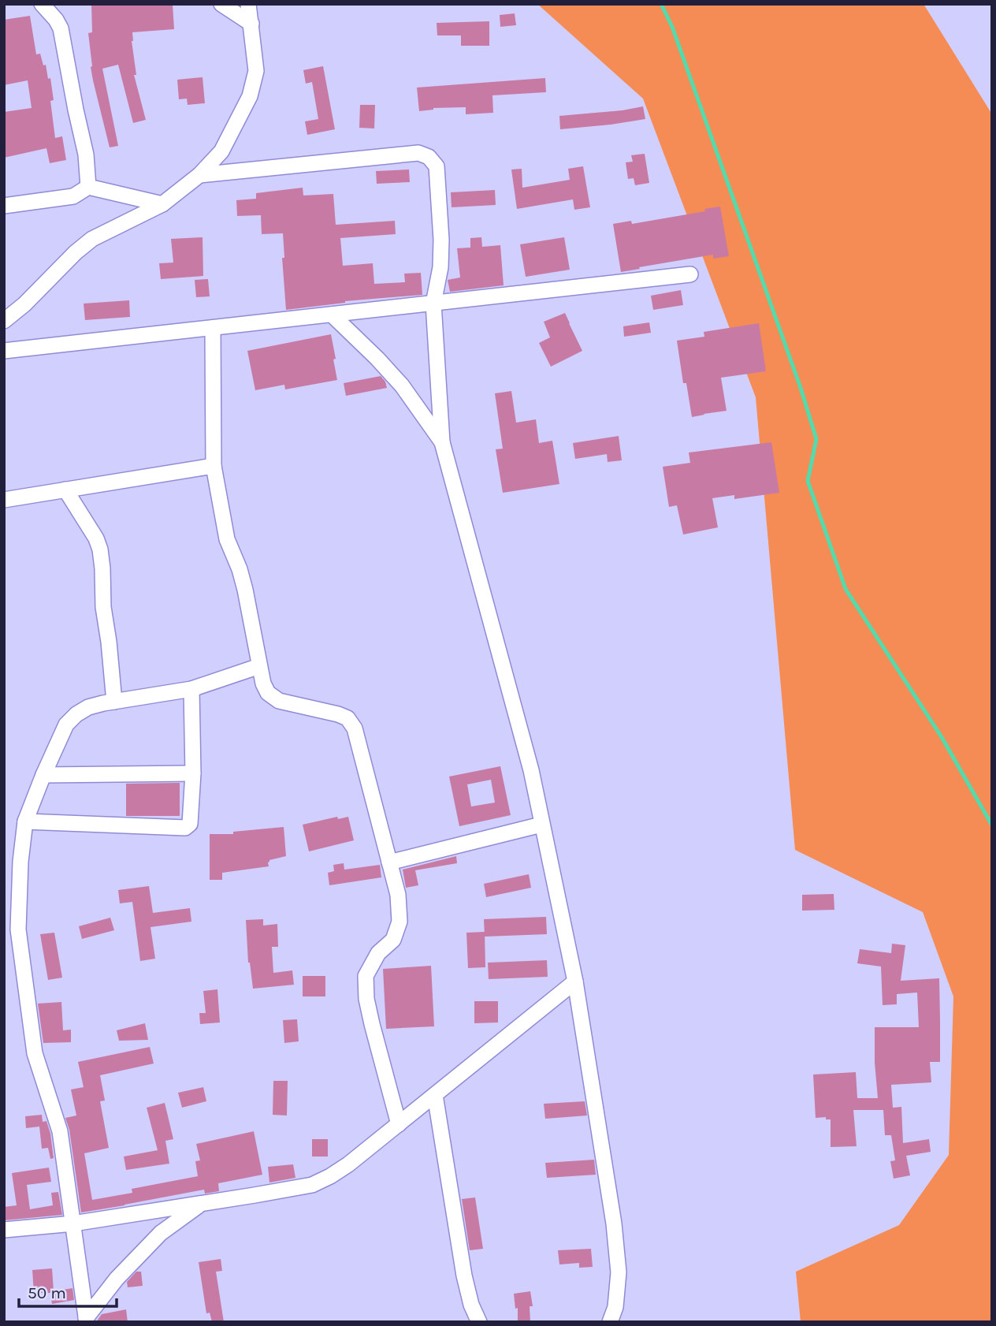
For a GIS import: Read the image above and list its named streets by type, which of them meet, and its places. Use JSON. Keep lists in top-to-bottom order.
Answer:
{
  "scale_bar": "50 m"
}
